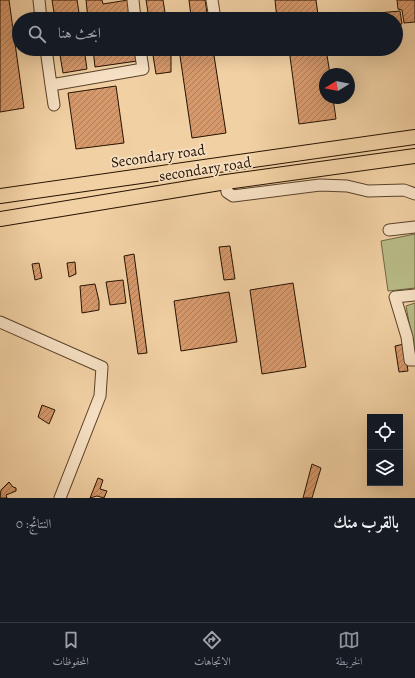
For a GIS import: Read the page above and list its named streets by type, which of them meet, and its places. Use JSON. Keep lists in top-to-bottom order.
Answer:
{
  "streets": {
    "main road": ["Secondary road", "secondary road"]
  },
  "north": "left",
  "page": {
    "search": "ابحث هنا",
    "heading": ["بالقرب منك", "النتائج: 0"],
    "nav": ["الخريطة", "الاتجاهات", "المحفوظات"]
  }
}
